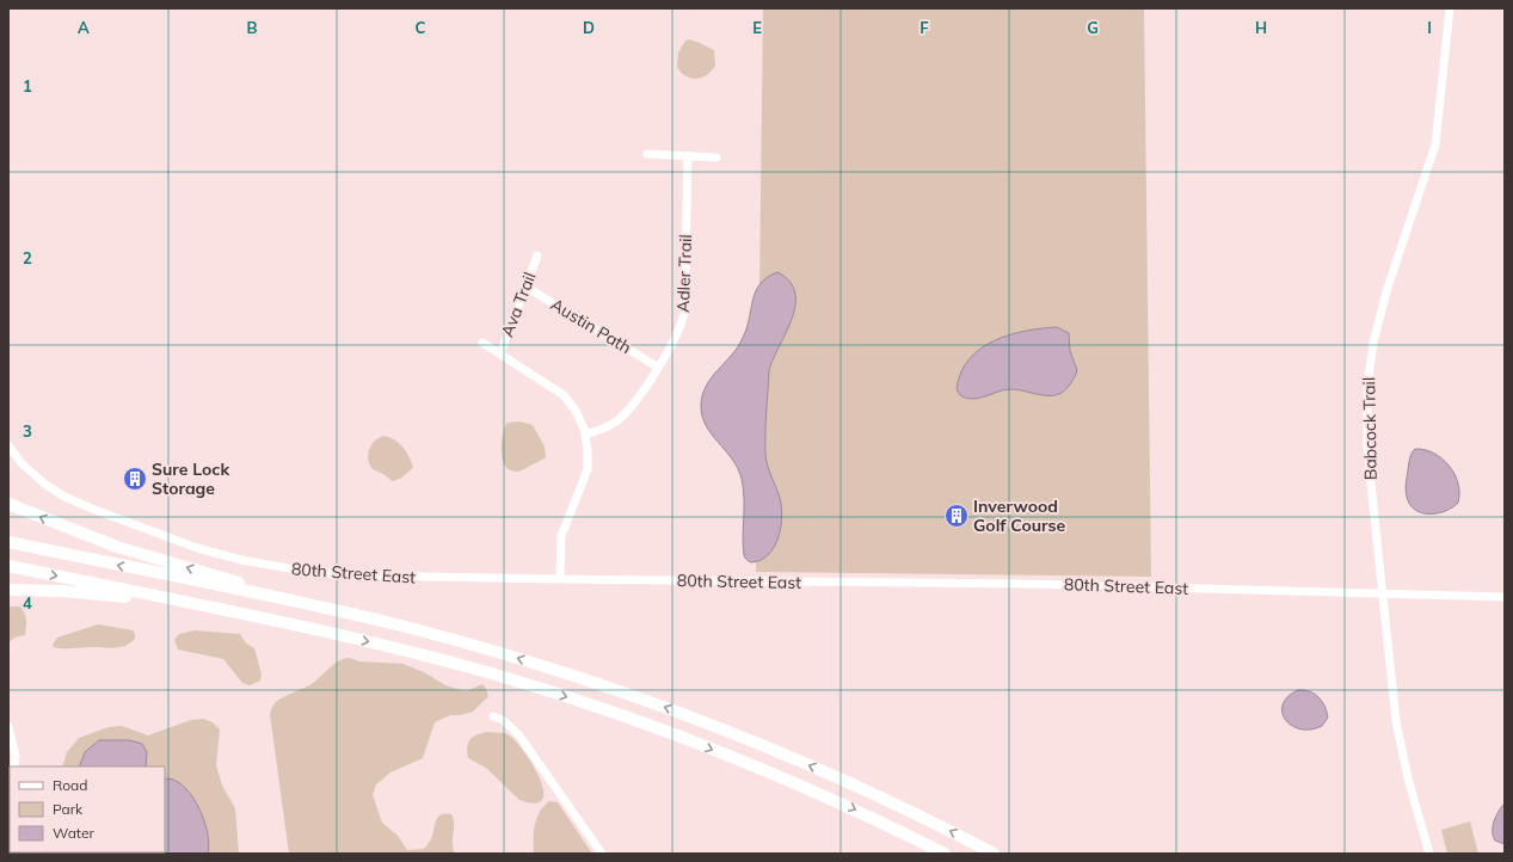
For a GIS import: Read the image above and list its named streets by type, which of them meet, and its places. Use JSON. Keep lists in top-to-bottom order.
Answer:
{
  "streets": {
    "street": [
      "Adler Trail",
      "Ava Trail",
      "Austin Path",
      "Babcock Trail",
      "80th Street East"
    ]
  },
  "crossings": [
    ["Adler Trail", "Austin Path"],
    ["Ava Trail", "Austin Path"],
    ["Babcock Trail", "80th Street East"]
  ],
  "places": {
    "building": ["Sure Lock Storage", "Inverwood Golf Course"]
  },
  "legend": ["Road", "Park", "Water"],
  "grid": {
    "columns": [
      "A",
      "B",
      "C",
      "D",
      "E",
      "F",
      "G",
      "H",
      "I"
    ],
    "rows": [
      "1",
      "2",
      "3",
      "4"
    ]
  }
}
